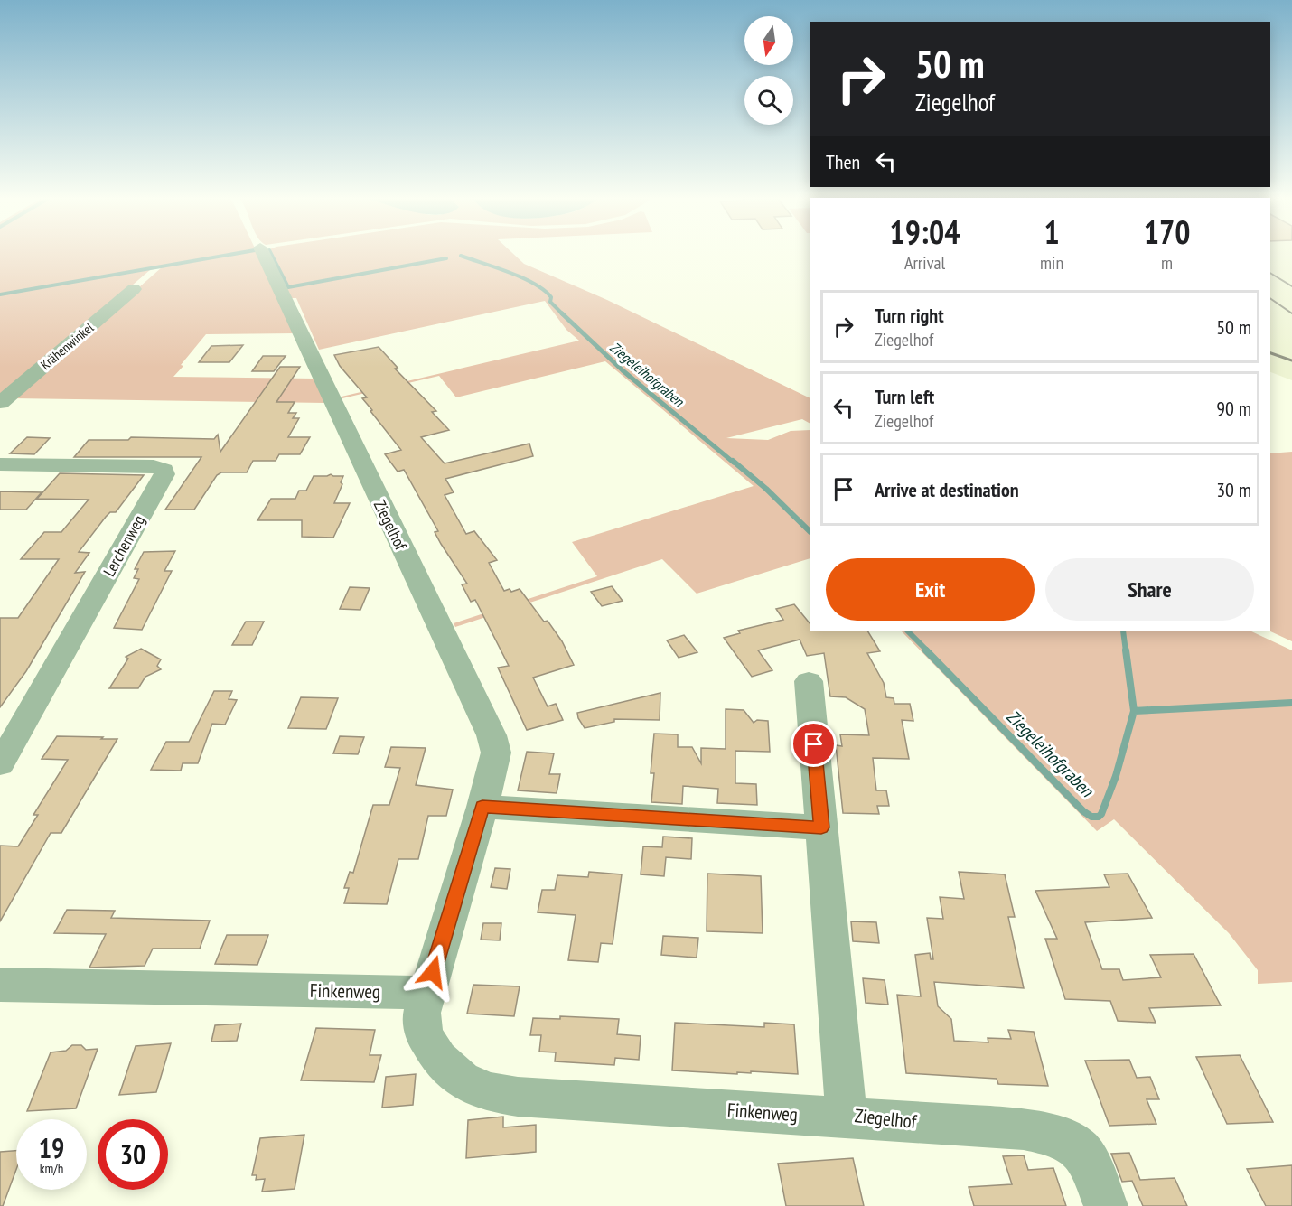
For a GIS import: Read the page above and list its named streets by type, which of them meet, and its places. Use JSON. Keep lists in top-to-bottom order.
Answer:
{
  "streets": {
    "street": [
      "Krähenwinkel",
      "Ziegelhof",
      "Lerchenweg",
      "Finkenweg"
    ]
  },
  "crossings": [
    ["Ziegelhof", "Finkenweg"]
  ],
  "water": ["Ziegeleihofgraben"],
  "north": "bottom",
  "page": {
    "turn": ["50 m", "Ziegelhof"],
    "then": "Then",
    "eta": [
      "19:04",
      "Arrival",
      "1",
      "min",
      "170",
      "m"
    ],
    "list": [
      {
        "name": "Turn right",
        "note": "Ziegelhof",
        "value": "50 m"
      },
      {
        "name": "Turn left",
        "note": "Ziegelhof",
        "value": "90 m"
      },
      {
        "name": "Arrive at destination",
        "value": "30 m"
      }
    ],
    "buttons": ["Exit", "Share"],
    "speed": "19 km/h",
    "limit": "30"
  }
}
